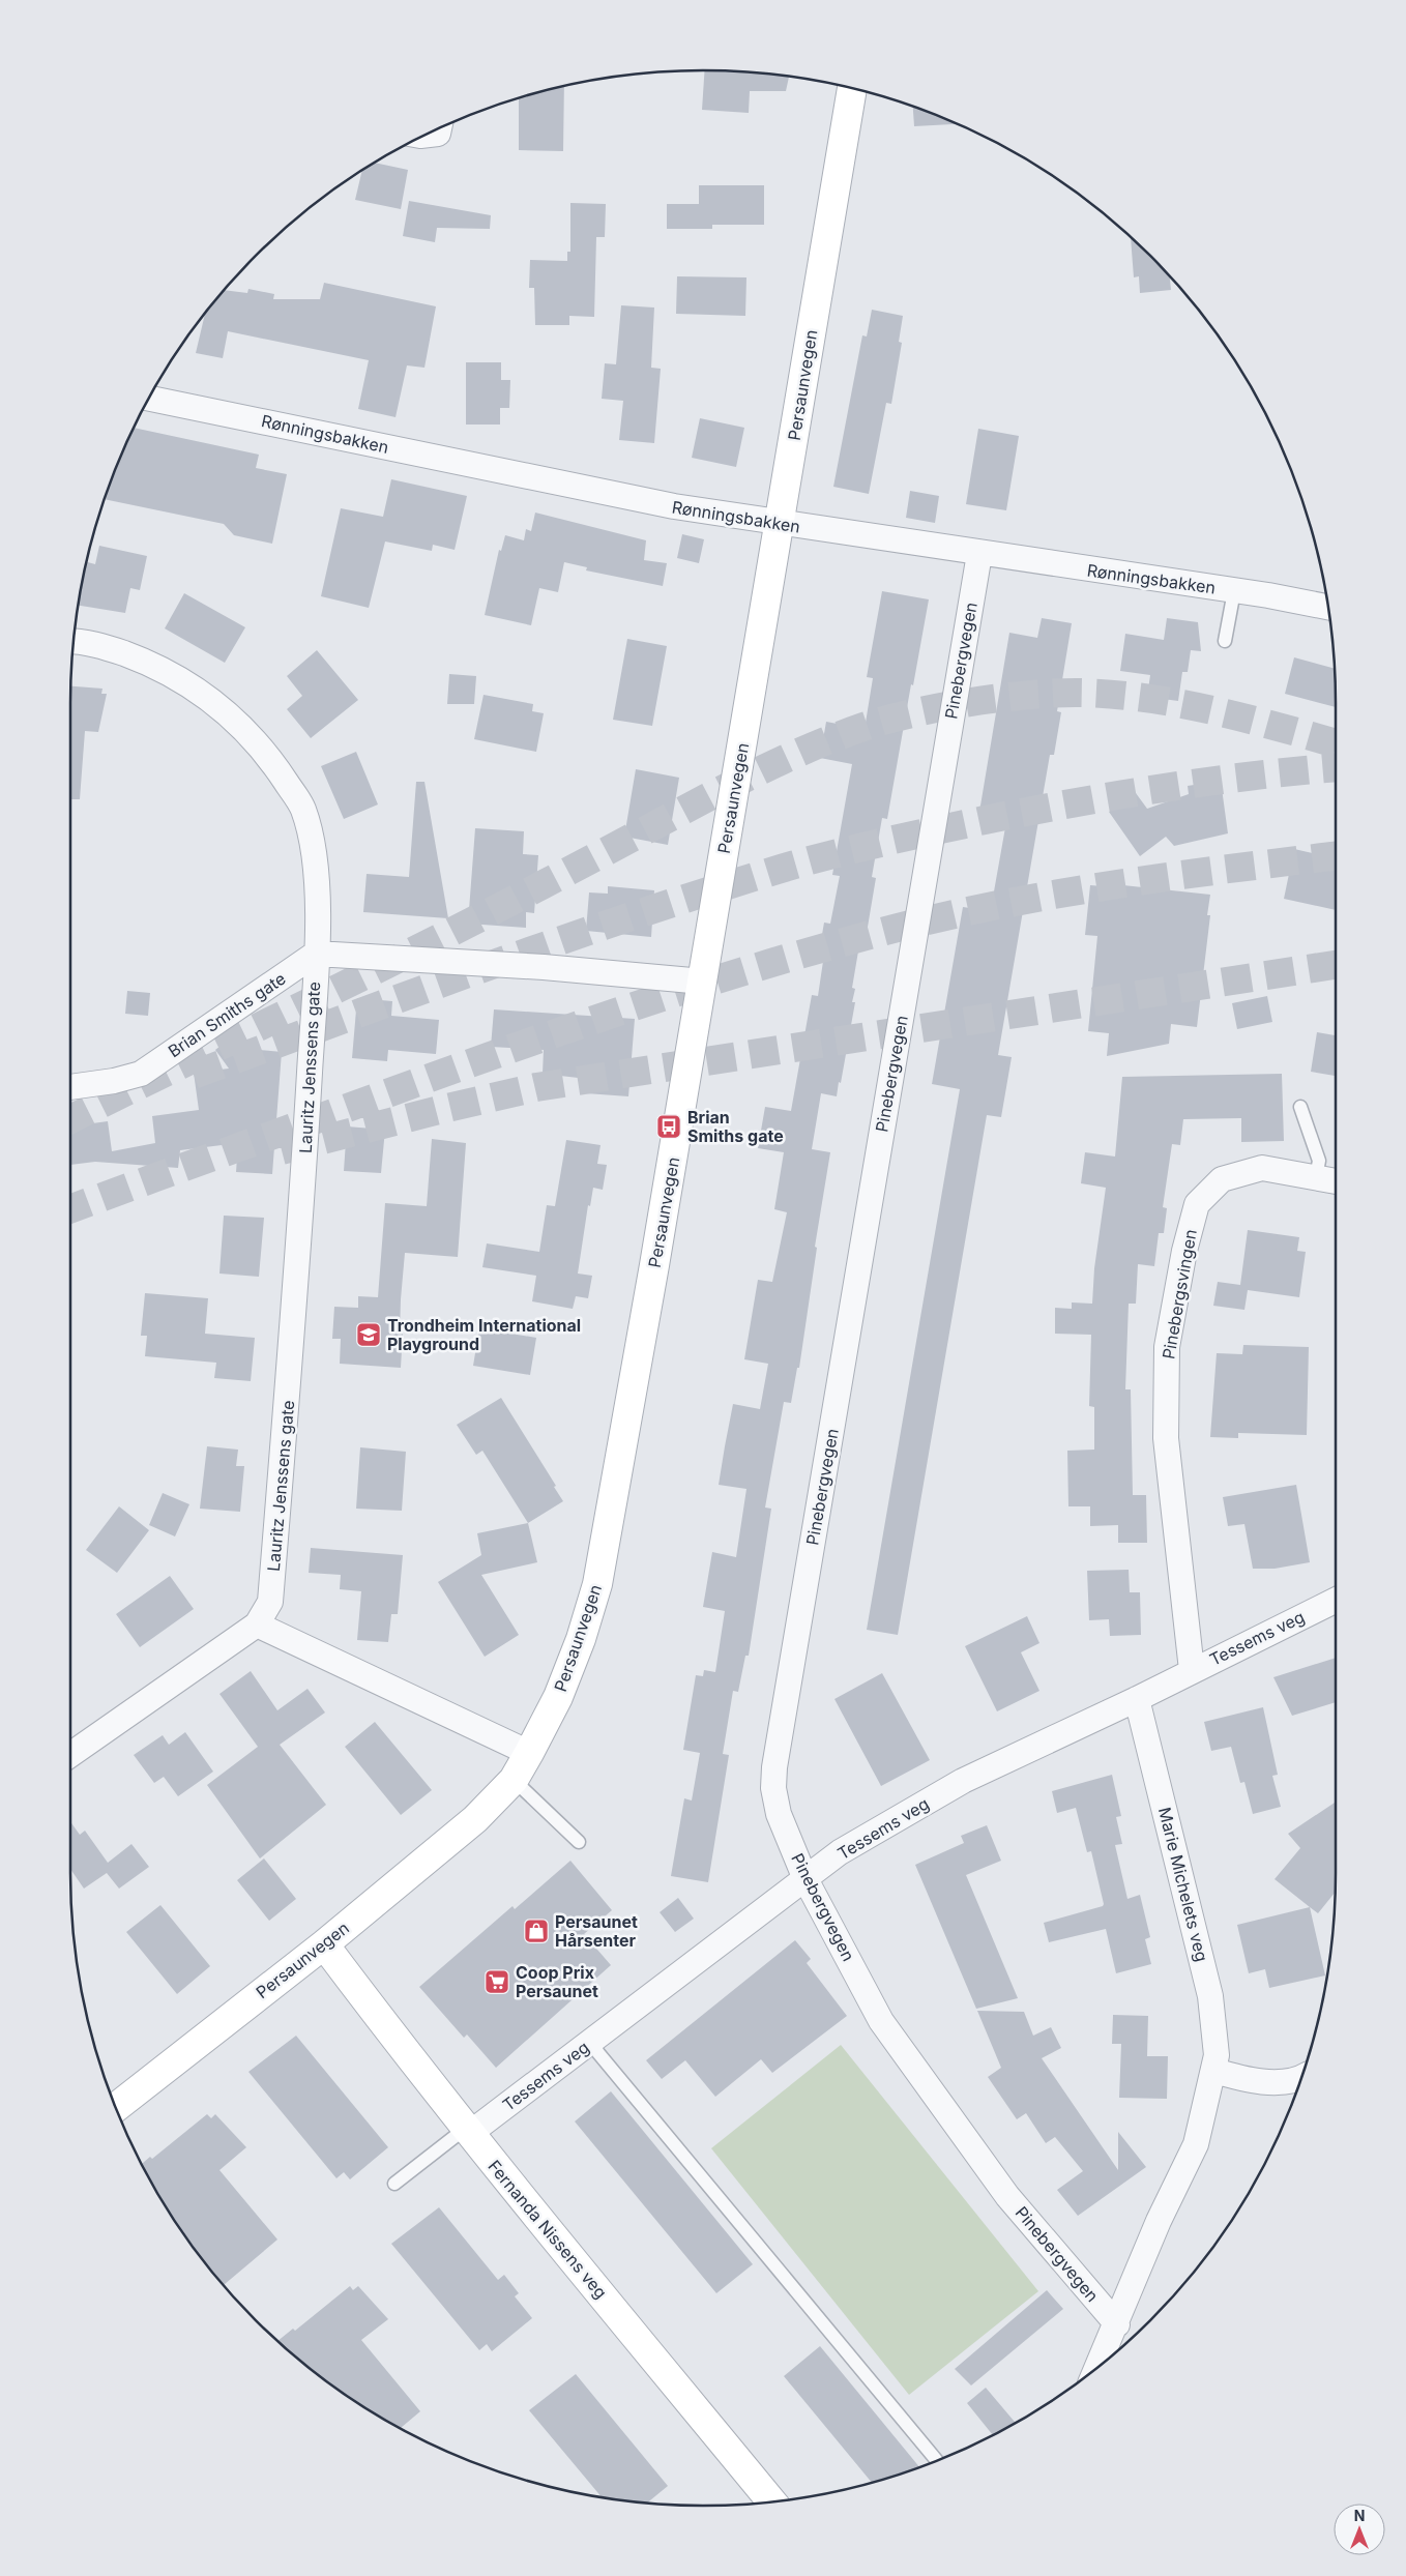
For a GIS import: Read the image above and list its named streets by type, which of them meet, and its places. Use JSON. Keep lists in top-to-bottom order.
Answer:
{
  "streets": {
    "street": [
      "Persaunvegen",
      "Rønningsbakken",
      "Pinebergvegen",
      "Brian Smiths gate",
      "Lauritz Jenssens gate",
      "Pinebergsvingen",
      "Tessems veg",
      "Marie Michelets veg",
      "Fernanda Nissens veg"
    ]
  },
  "crossings": [
    ["Persaunvegen", "Rønningsbakken"],
    ["Persaunvegen", "Fernanda Nissens veg"],
    ["Rønningsbakken", "Pinebergvegen"],
    ["Pinebergvegen", "Tessems veg"],
    ["Pinebergvegen", "Marie Michelets veg"],
    ["Brian Smiths gate", "Lauritz Jenssens gate"],
    ["Pinebergsvingen", "Tessems veg"],
    ["Tessems veg", "Marie Michelets veg"],
    ["Tessems veg", "Fernanda Nissens veg"]
  ],
  "places": {
    "bus stop": ["Brian Smiths gate"],
    "school or university": ["Trondheim International Playground"],
    "shop": ["Persaunet Hårsenter"],
    "supermarket": ["Coop Prix Persaunet"]
  },
  "north": "top"
}
